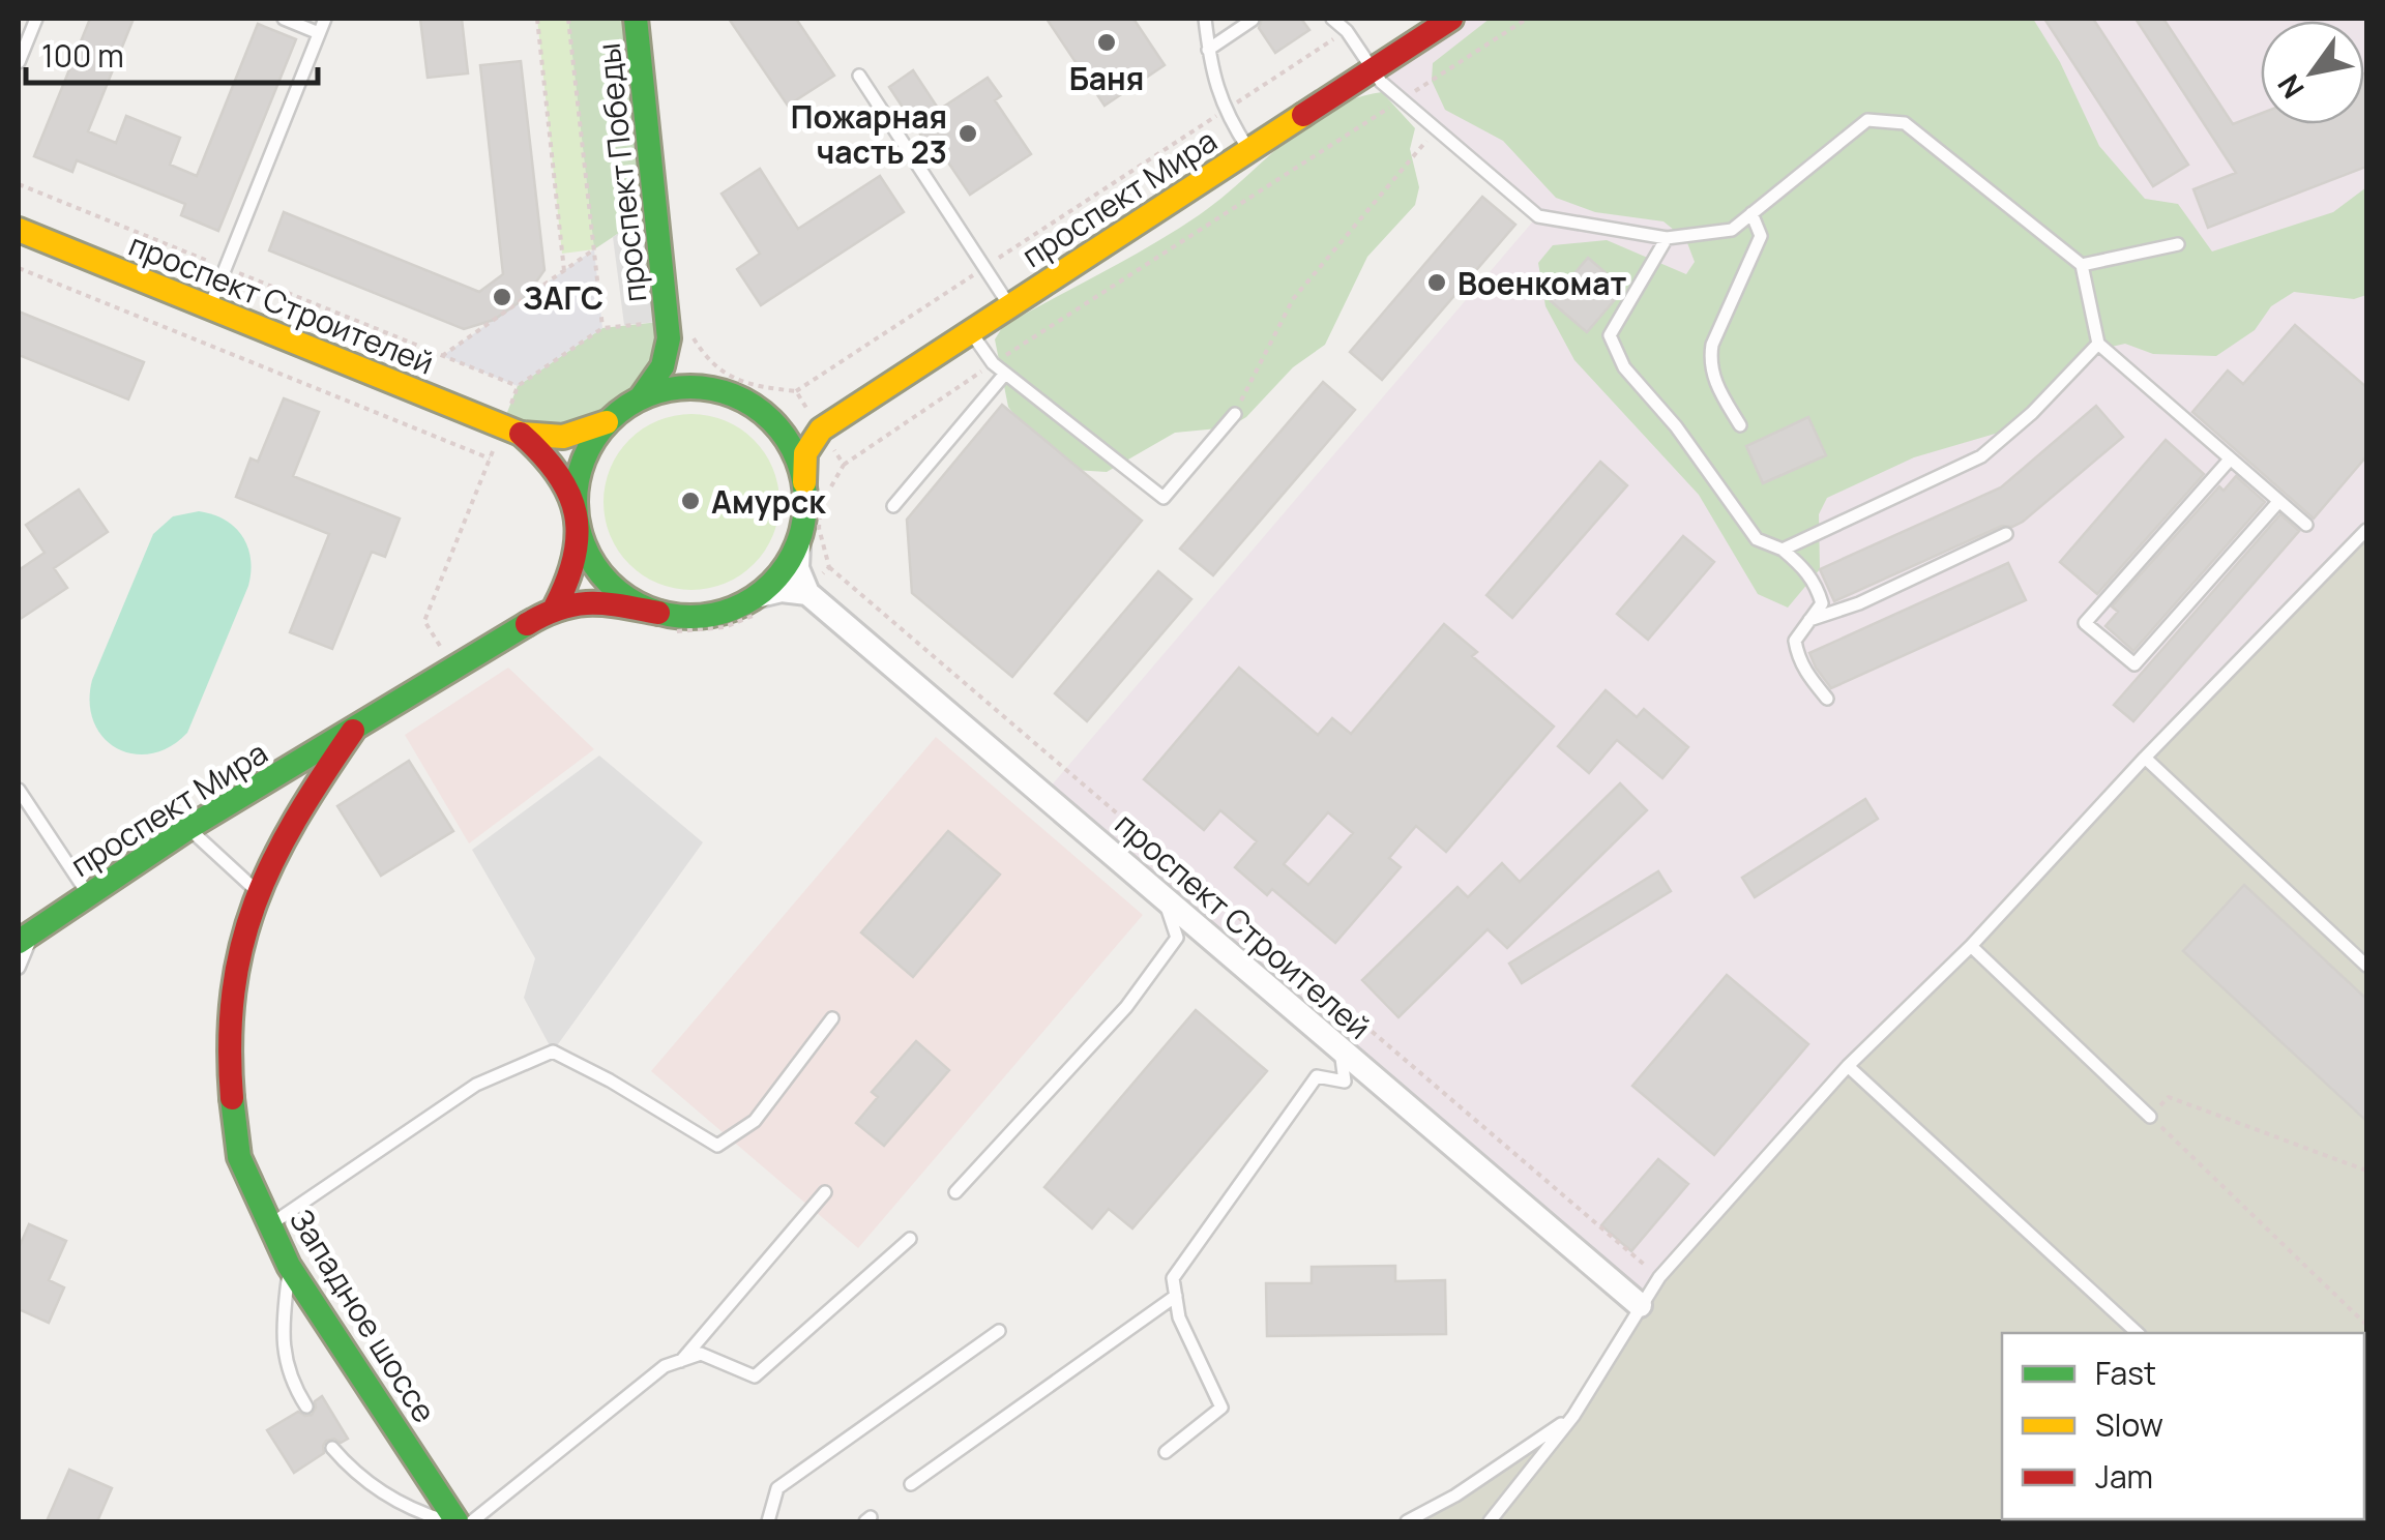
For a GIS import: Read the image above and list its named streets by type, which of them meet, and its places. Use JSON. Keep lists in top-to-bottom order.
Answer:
{
  "streets": {
    "street": [
      "проспект Победы",
      "проспект Мира",
      "проспект Строителей",
      "Западное шоссе"
    ]
  },
  "crossings": [
    ["проспект Мира", "Западное шоссе"]
  ],
  "places": [
    "Баня",
    "Пожарная часть 23",
    "Военкомат",
    "ЗАГС",
    "Амурск"
  ],
  "legend": ["Fast", "Slow", "Jam"],
  "scale_bar": "100 m",
  "north": "bottom left"
}
